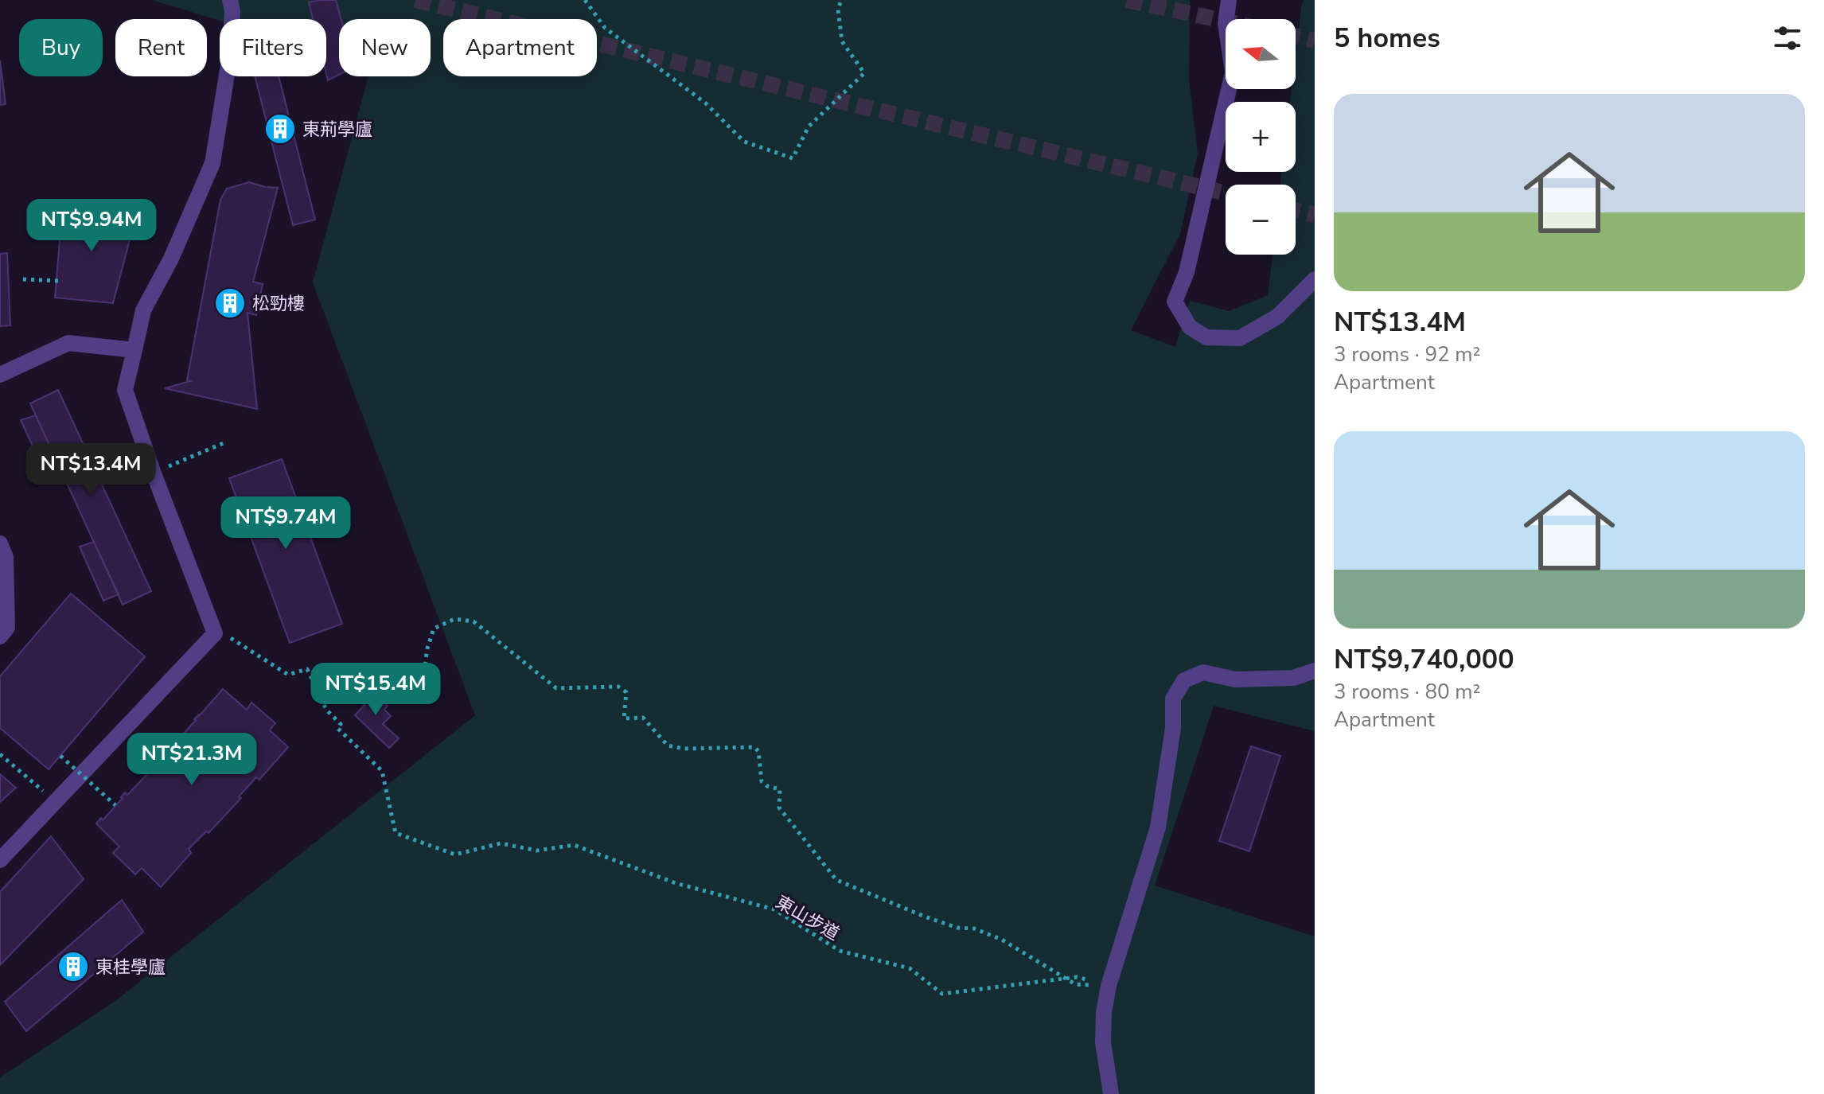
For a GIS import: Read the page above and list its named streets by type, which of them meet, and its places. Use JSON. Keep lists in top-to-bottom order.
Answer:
{
  "streets": {
    "path": ["東山步道"]
  },
  "places": {
    "building": ["東荊學廬", "松勁樓", "東桂學廬"]
  },
  "north": "left",
  "page": {
    "heading": "5 homes",
    "map_buttons": ["+", "−"],
    "chip": [
      "Buy",
      "Rent",
      "Filters",
      "New",
      "Apartment"
    ],
    "list": [
      {
        "name": "NT$13.4M",
        "note": "3 rooms · 92 m² · Apartment"
      },
      {
        "name": "NT$9,740,000",
        "note": "3 rooms · 80 m² · Apartment"
      }
    ],
    "price": [
      "NT$9.94M",
      "NT$13.4M",
      "NT$9.74M",
      "NT$15.4M",
      "NT$21.3M"
    ]
  }
}
